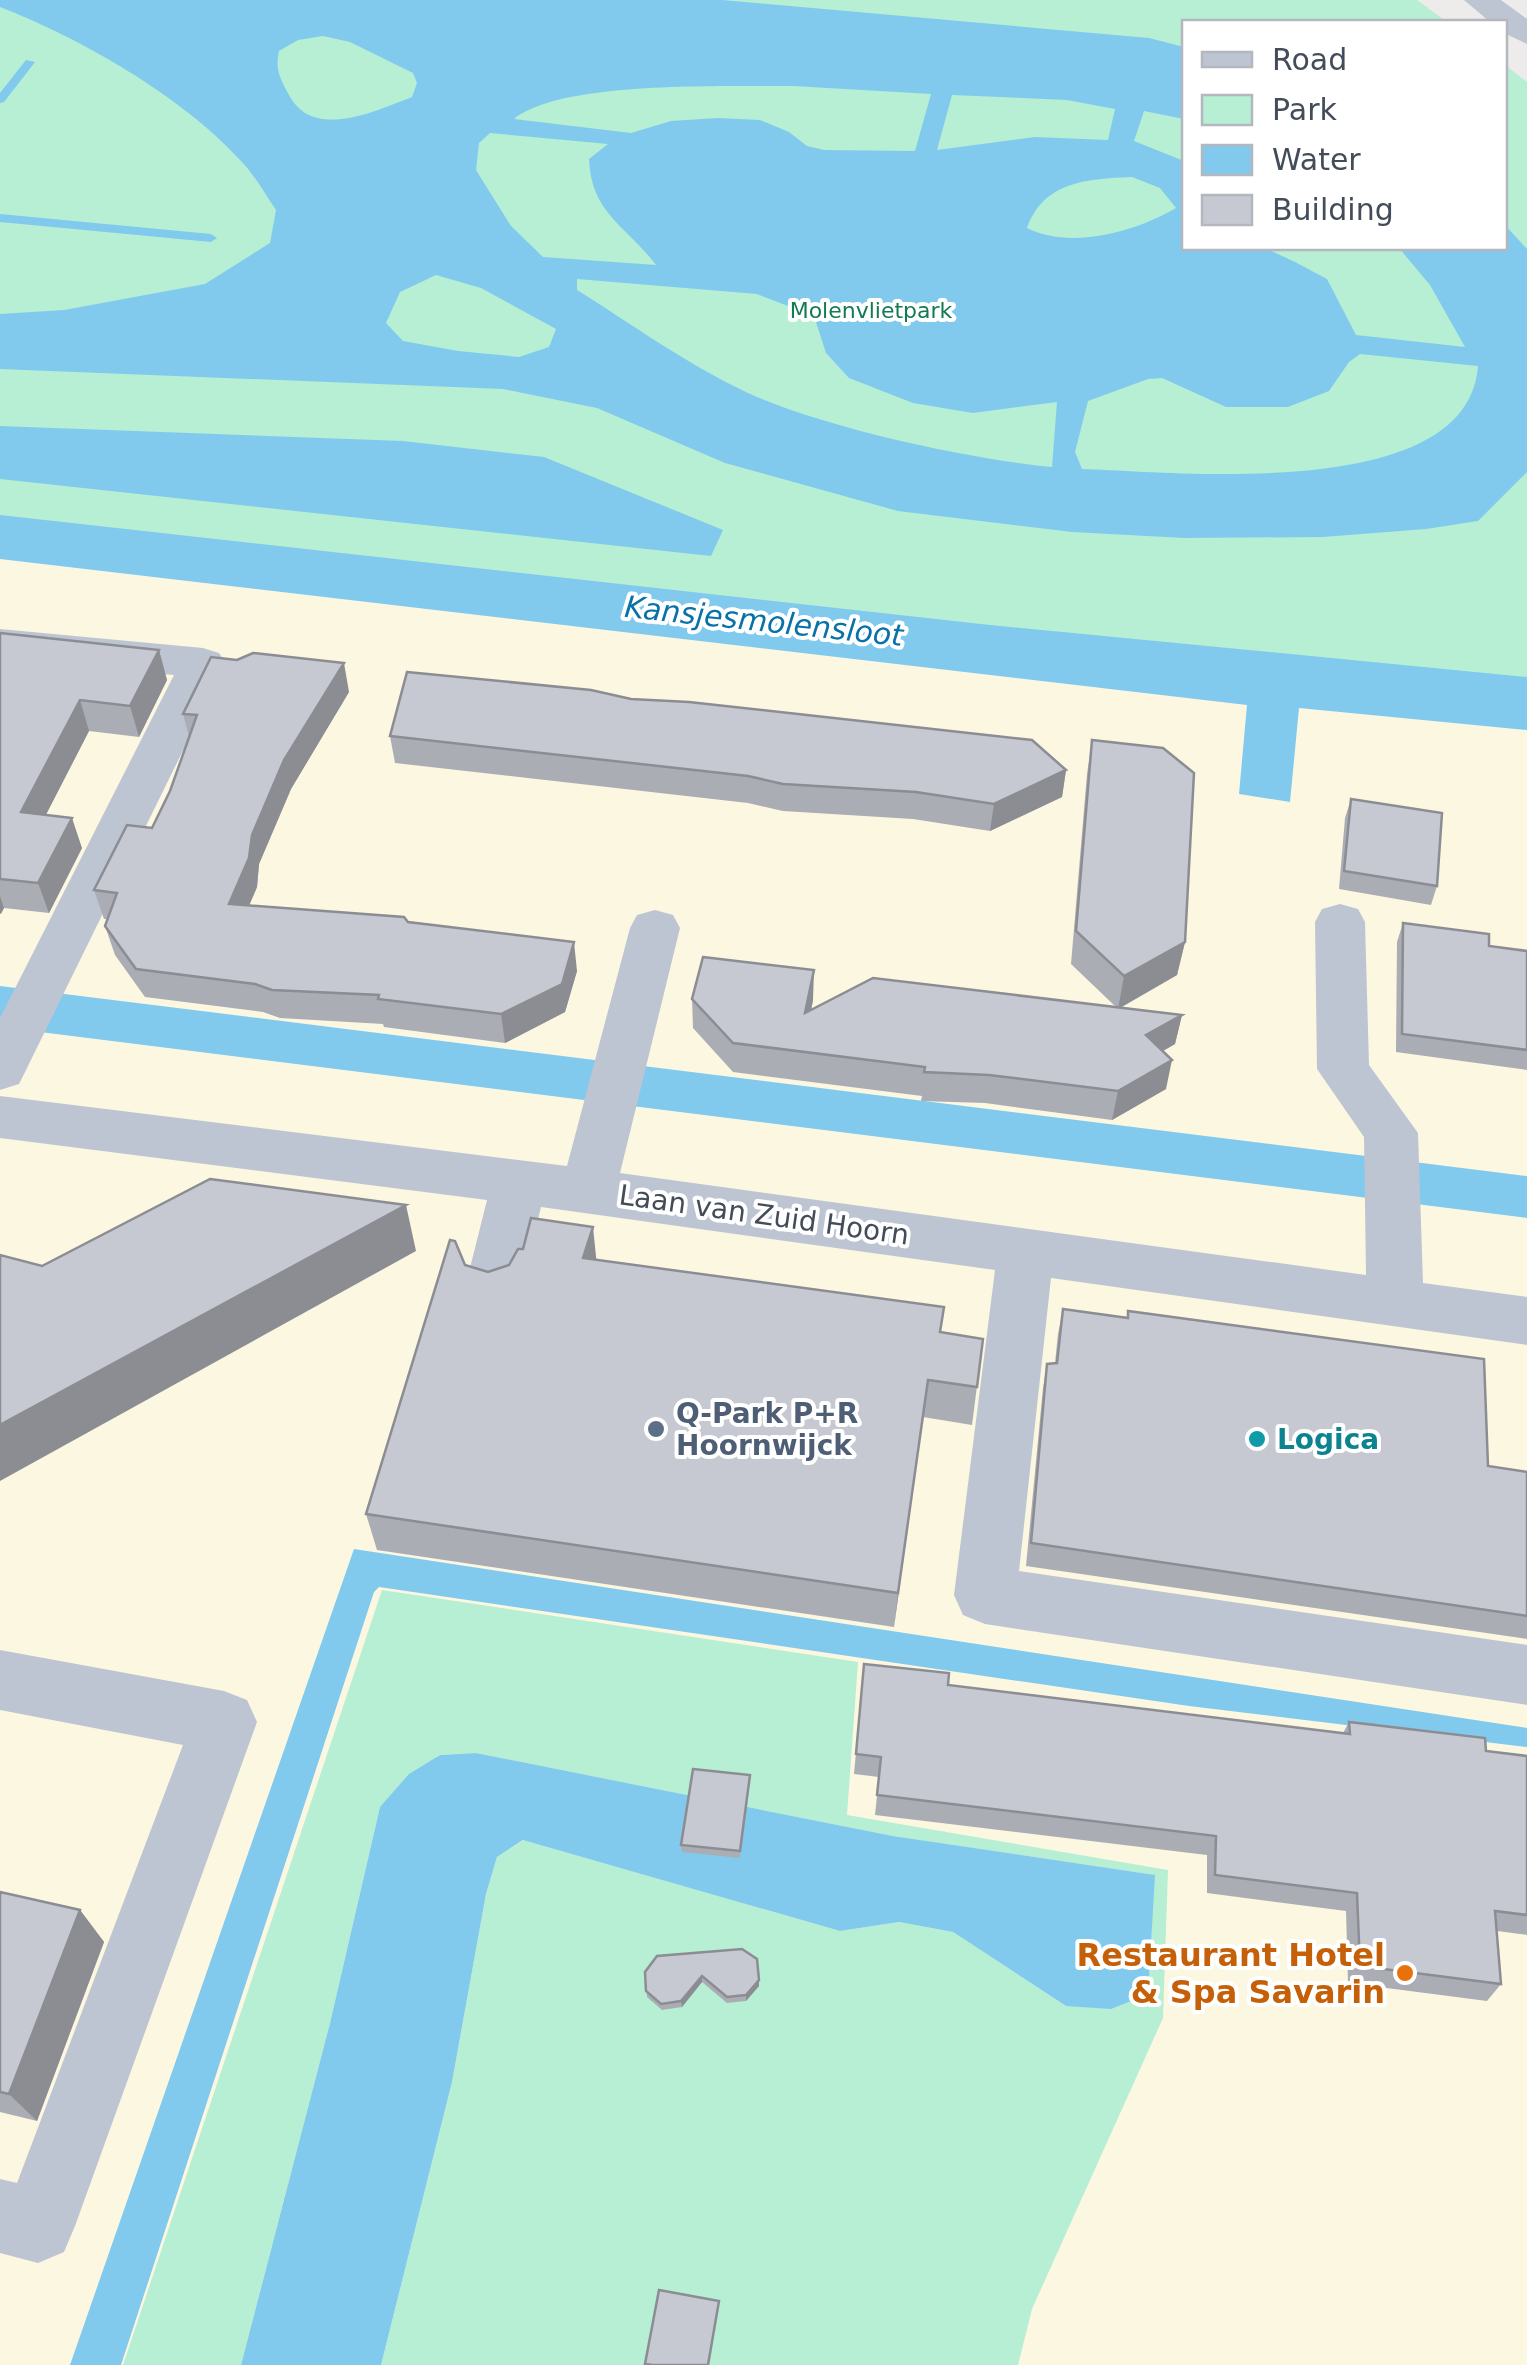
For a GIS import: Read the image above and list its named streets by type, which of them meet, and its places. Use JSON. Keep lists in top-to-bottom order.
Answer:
{
  "streets": {
    "street": ["Laan van Zuid Hoorn"]
  },
  "water": ["Kansjesmolensloot"],
  "parks": ["Molenvlietpark"],
  "places": ["Q-Park P+R Hoornwijck", "Logica", "Restaurant Hotel & Spa Savarin"],
  "legend": [
    "Road",
    "Park",
    "Water",
    "Building"
  ]
}
